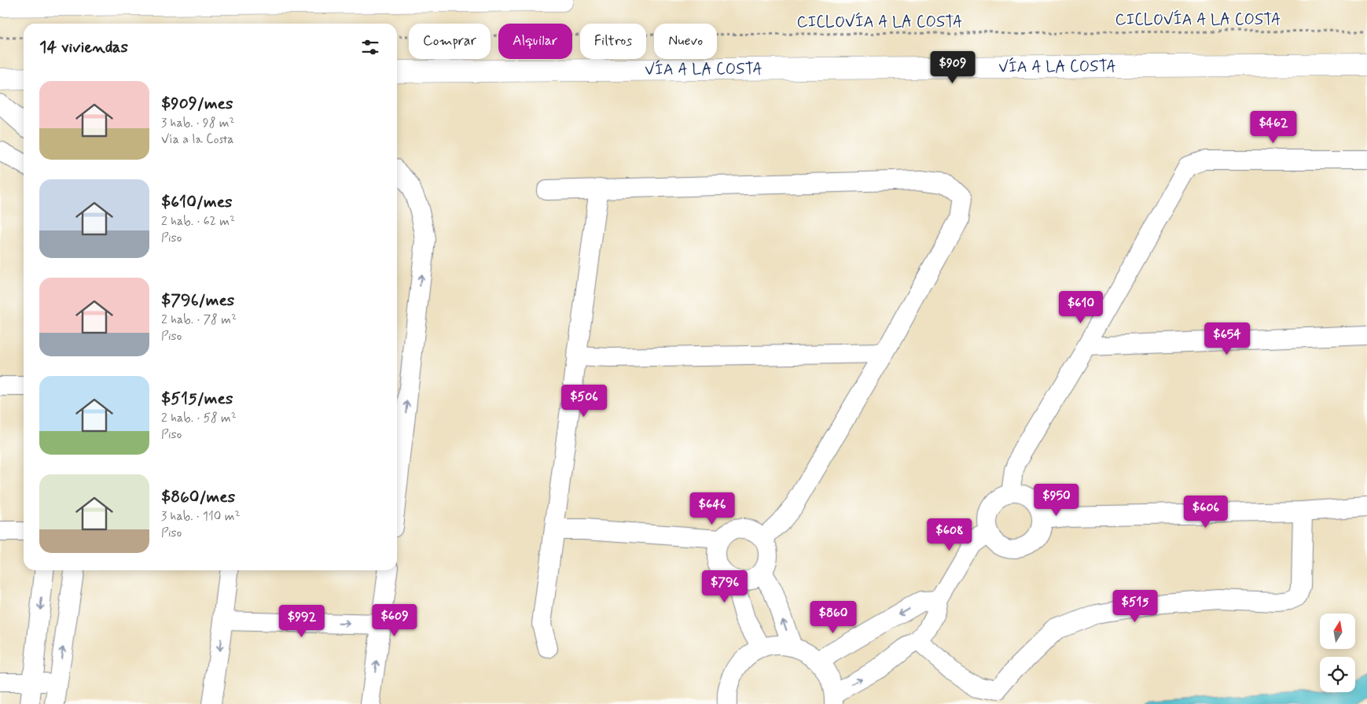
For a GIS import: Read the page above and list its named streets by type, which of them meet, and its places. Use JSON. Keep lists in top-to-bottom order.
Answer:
{
  "streets": {
    "main road": ["VÍA A LA COSTA"],
    "path": ["CICLOVÍA A LA COSTA"]
  },
  "north": "top",
  "page": {
    "chip": [
      "Comprar",
      "Alquilar",
      "Filtros",
      "Nuevo"
    ],
    "heading": "14 viviendas",
    "price": [
      "$909",
      "$462",
      "$610",
      "$654",
      "$506",
      "$950",
      "$646",
      "$606",
      "$608",
      "$796",
      "$515",
      "$860",
      "$609",
      "$992"
    ],
    "list": [
      {
        "name": "$909/mes",
        "note": "3 hab. · 98 m² · Vía a la Costa"
      },
      {
        "name": "$610/mes",
        "note": "2 hab. · 62 m² · Piso"
      },
      {
        "name": "$796/mes",
        "note": "2 hab. · 78 m² · Piso"
      },
      {
        "name": "$515/mes",
        "note": "2 hab. · 58 m² · Piso"
      },
      {
        "name": "$860/mes",
        "note": "3 hab. · 110 m² · Piso"
      }
    ]
  }
}
